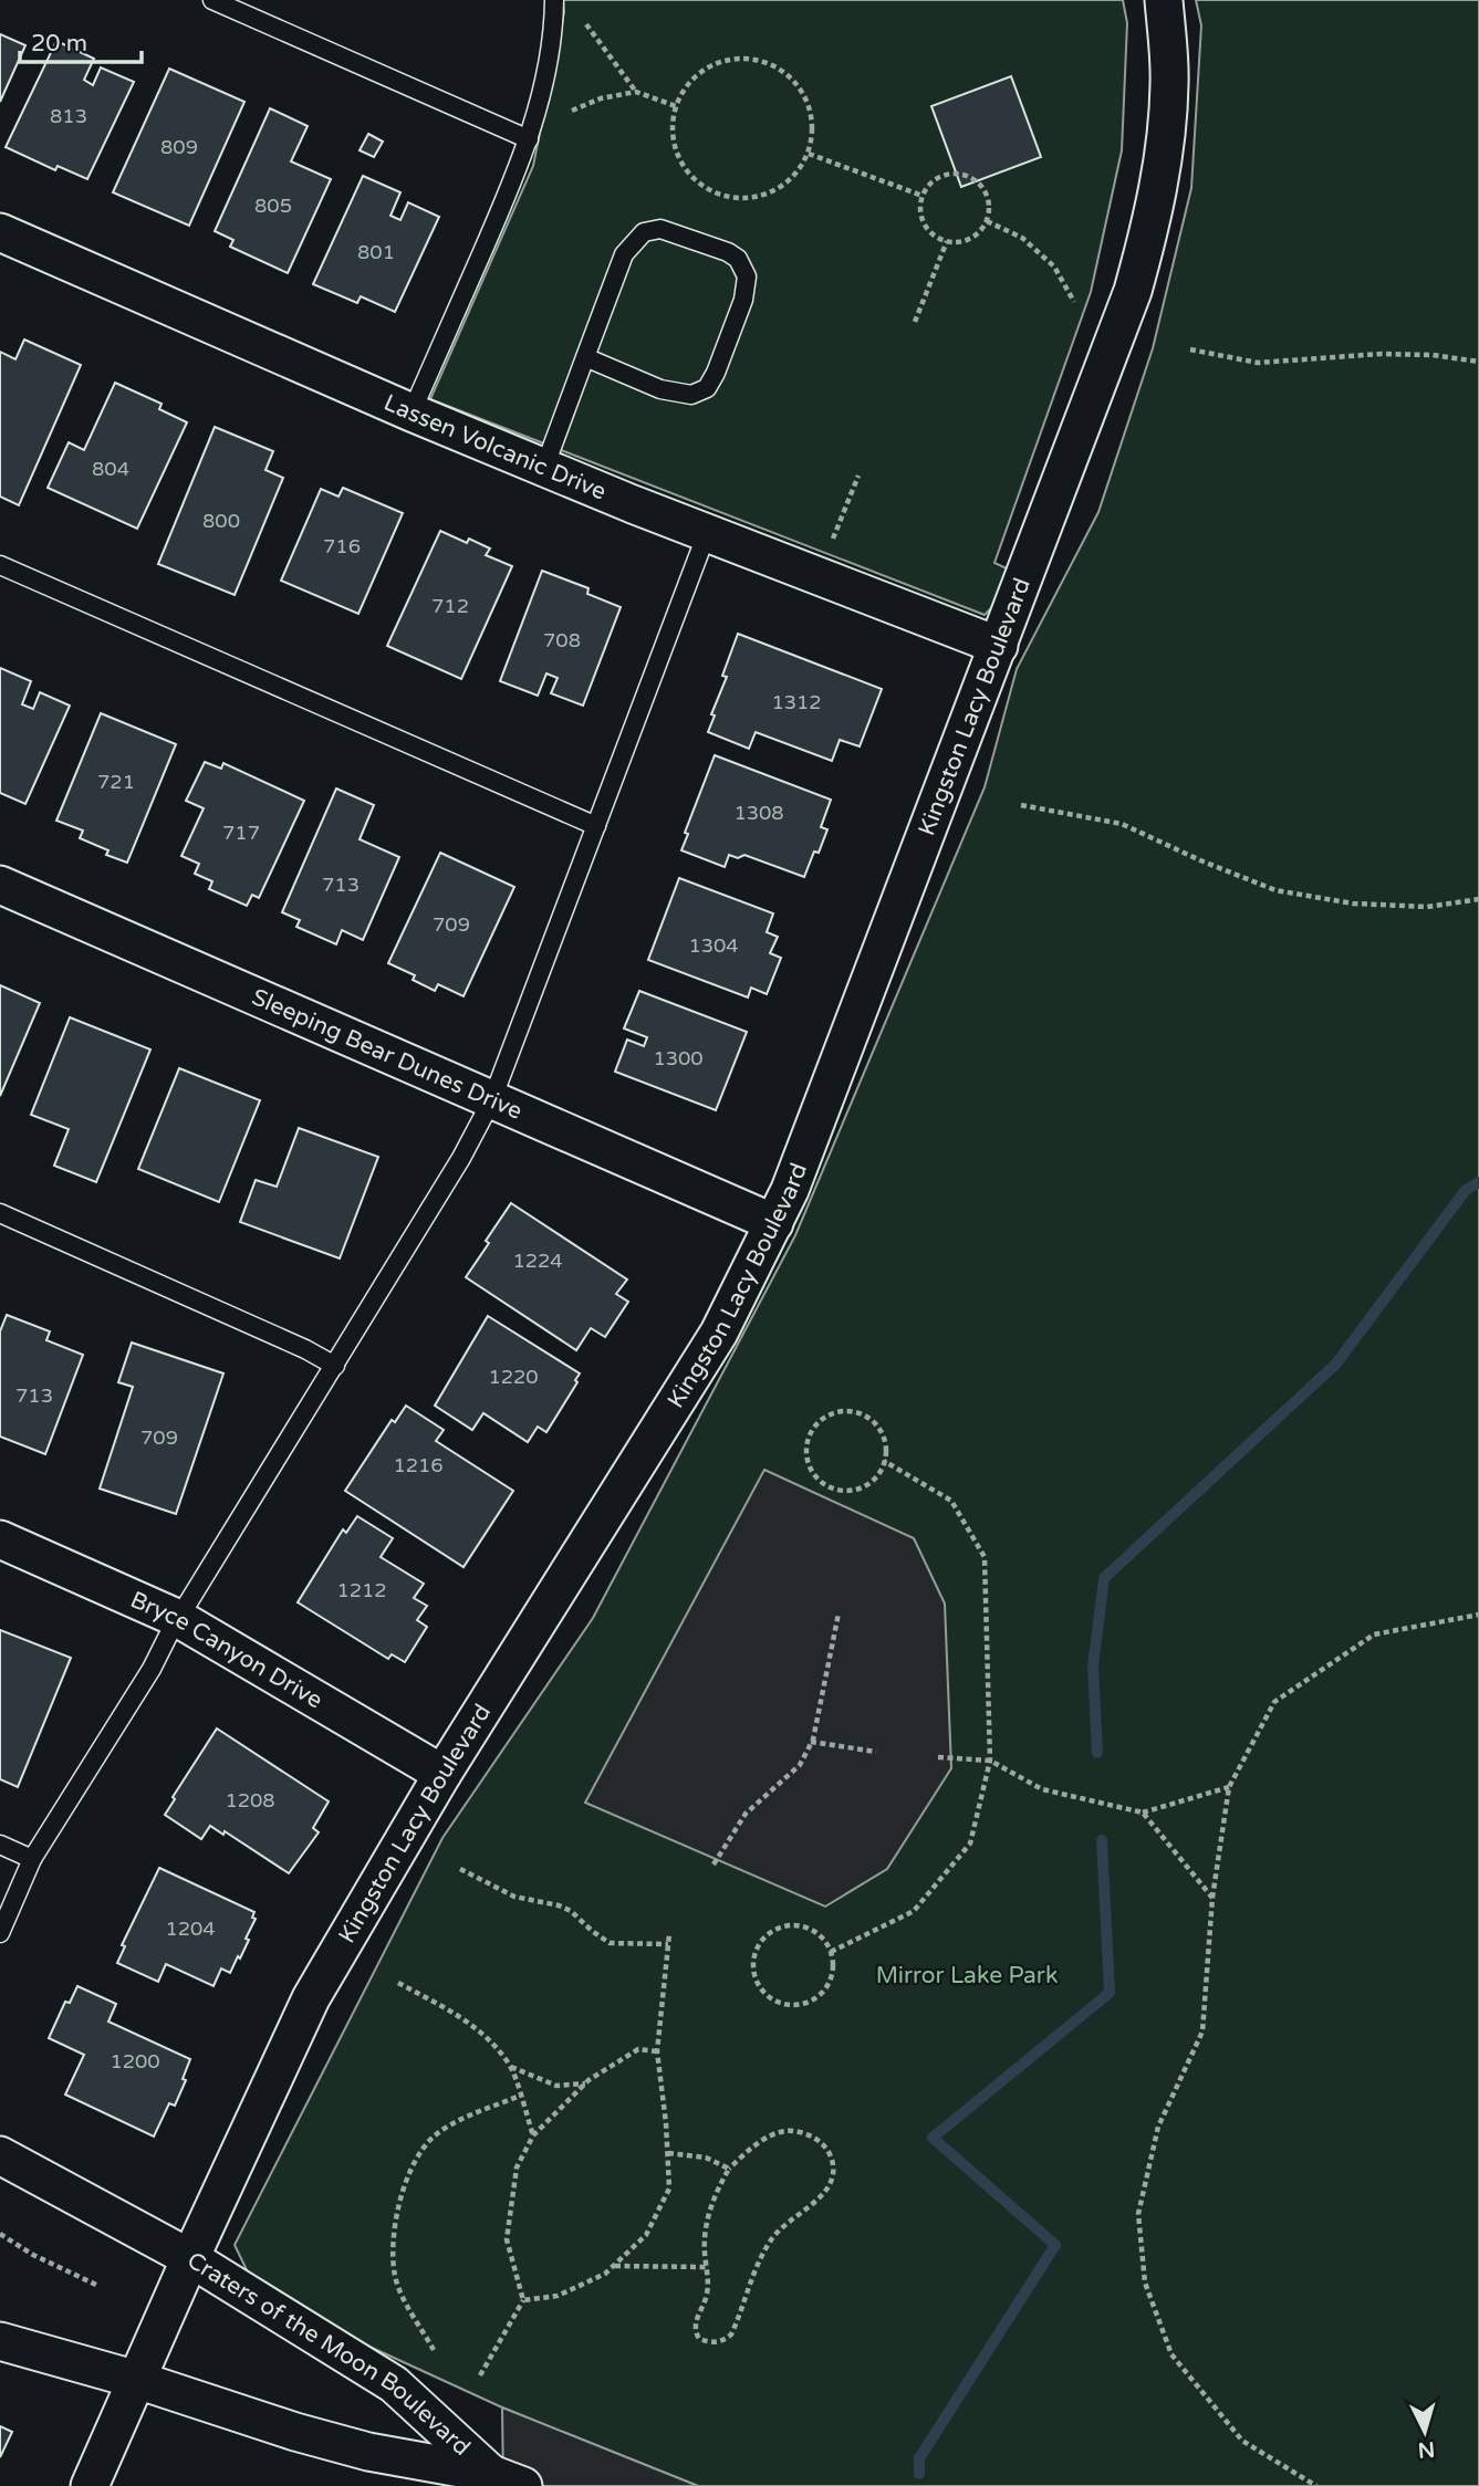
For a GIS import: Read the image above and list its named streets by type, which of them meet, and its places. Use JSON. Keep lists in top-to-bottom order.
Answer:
{
  "streets": {
    "street": [
      "Lassen Volcanic Drive",
      "Kingston Lacy Boulevard",
      "Sleeping Bear Dunes Drive",
      "Bryce Canyon Drive",
      "Craters of the Moon Boulevard"
    ]
  },
  "crossings": [
    ["Lassen Volcanic Drive", "Kingston Lacy Boulevard"],
    ["Kingston Lacy Boulevard", "Sleeping Bear Dunes Drive"],
    ["Kingston Lacy Boulevard", "Bryce Canyon Drive"],
    ["Kingston Lacy Boulevard", "Craters of the Moon Boulevard"]
  ],
  "parks": ["Mirror Lake Park"],
  "house_numbers": [
    "813",
    "809",
    "805",
    "801",
    "804",
    "800",
    "716",
    "712",
    "708",
    "1312",
    "721",
    "1308",
    "717",
    "713",
    "709",
    "1304",
    "1300",
    "1224",
    "1220",
    "713",
    "709",
    "1216",
    "1212",
    "1208",
    "1204",
    "1200"
  ],
  "scale_bar": "20 m",
  "north": "bottom"
}
